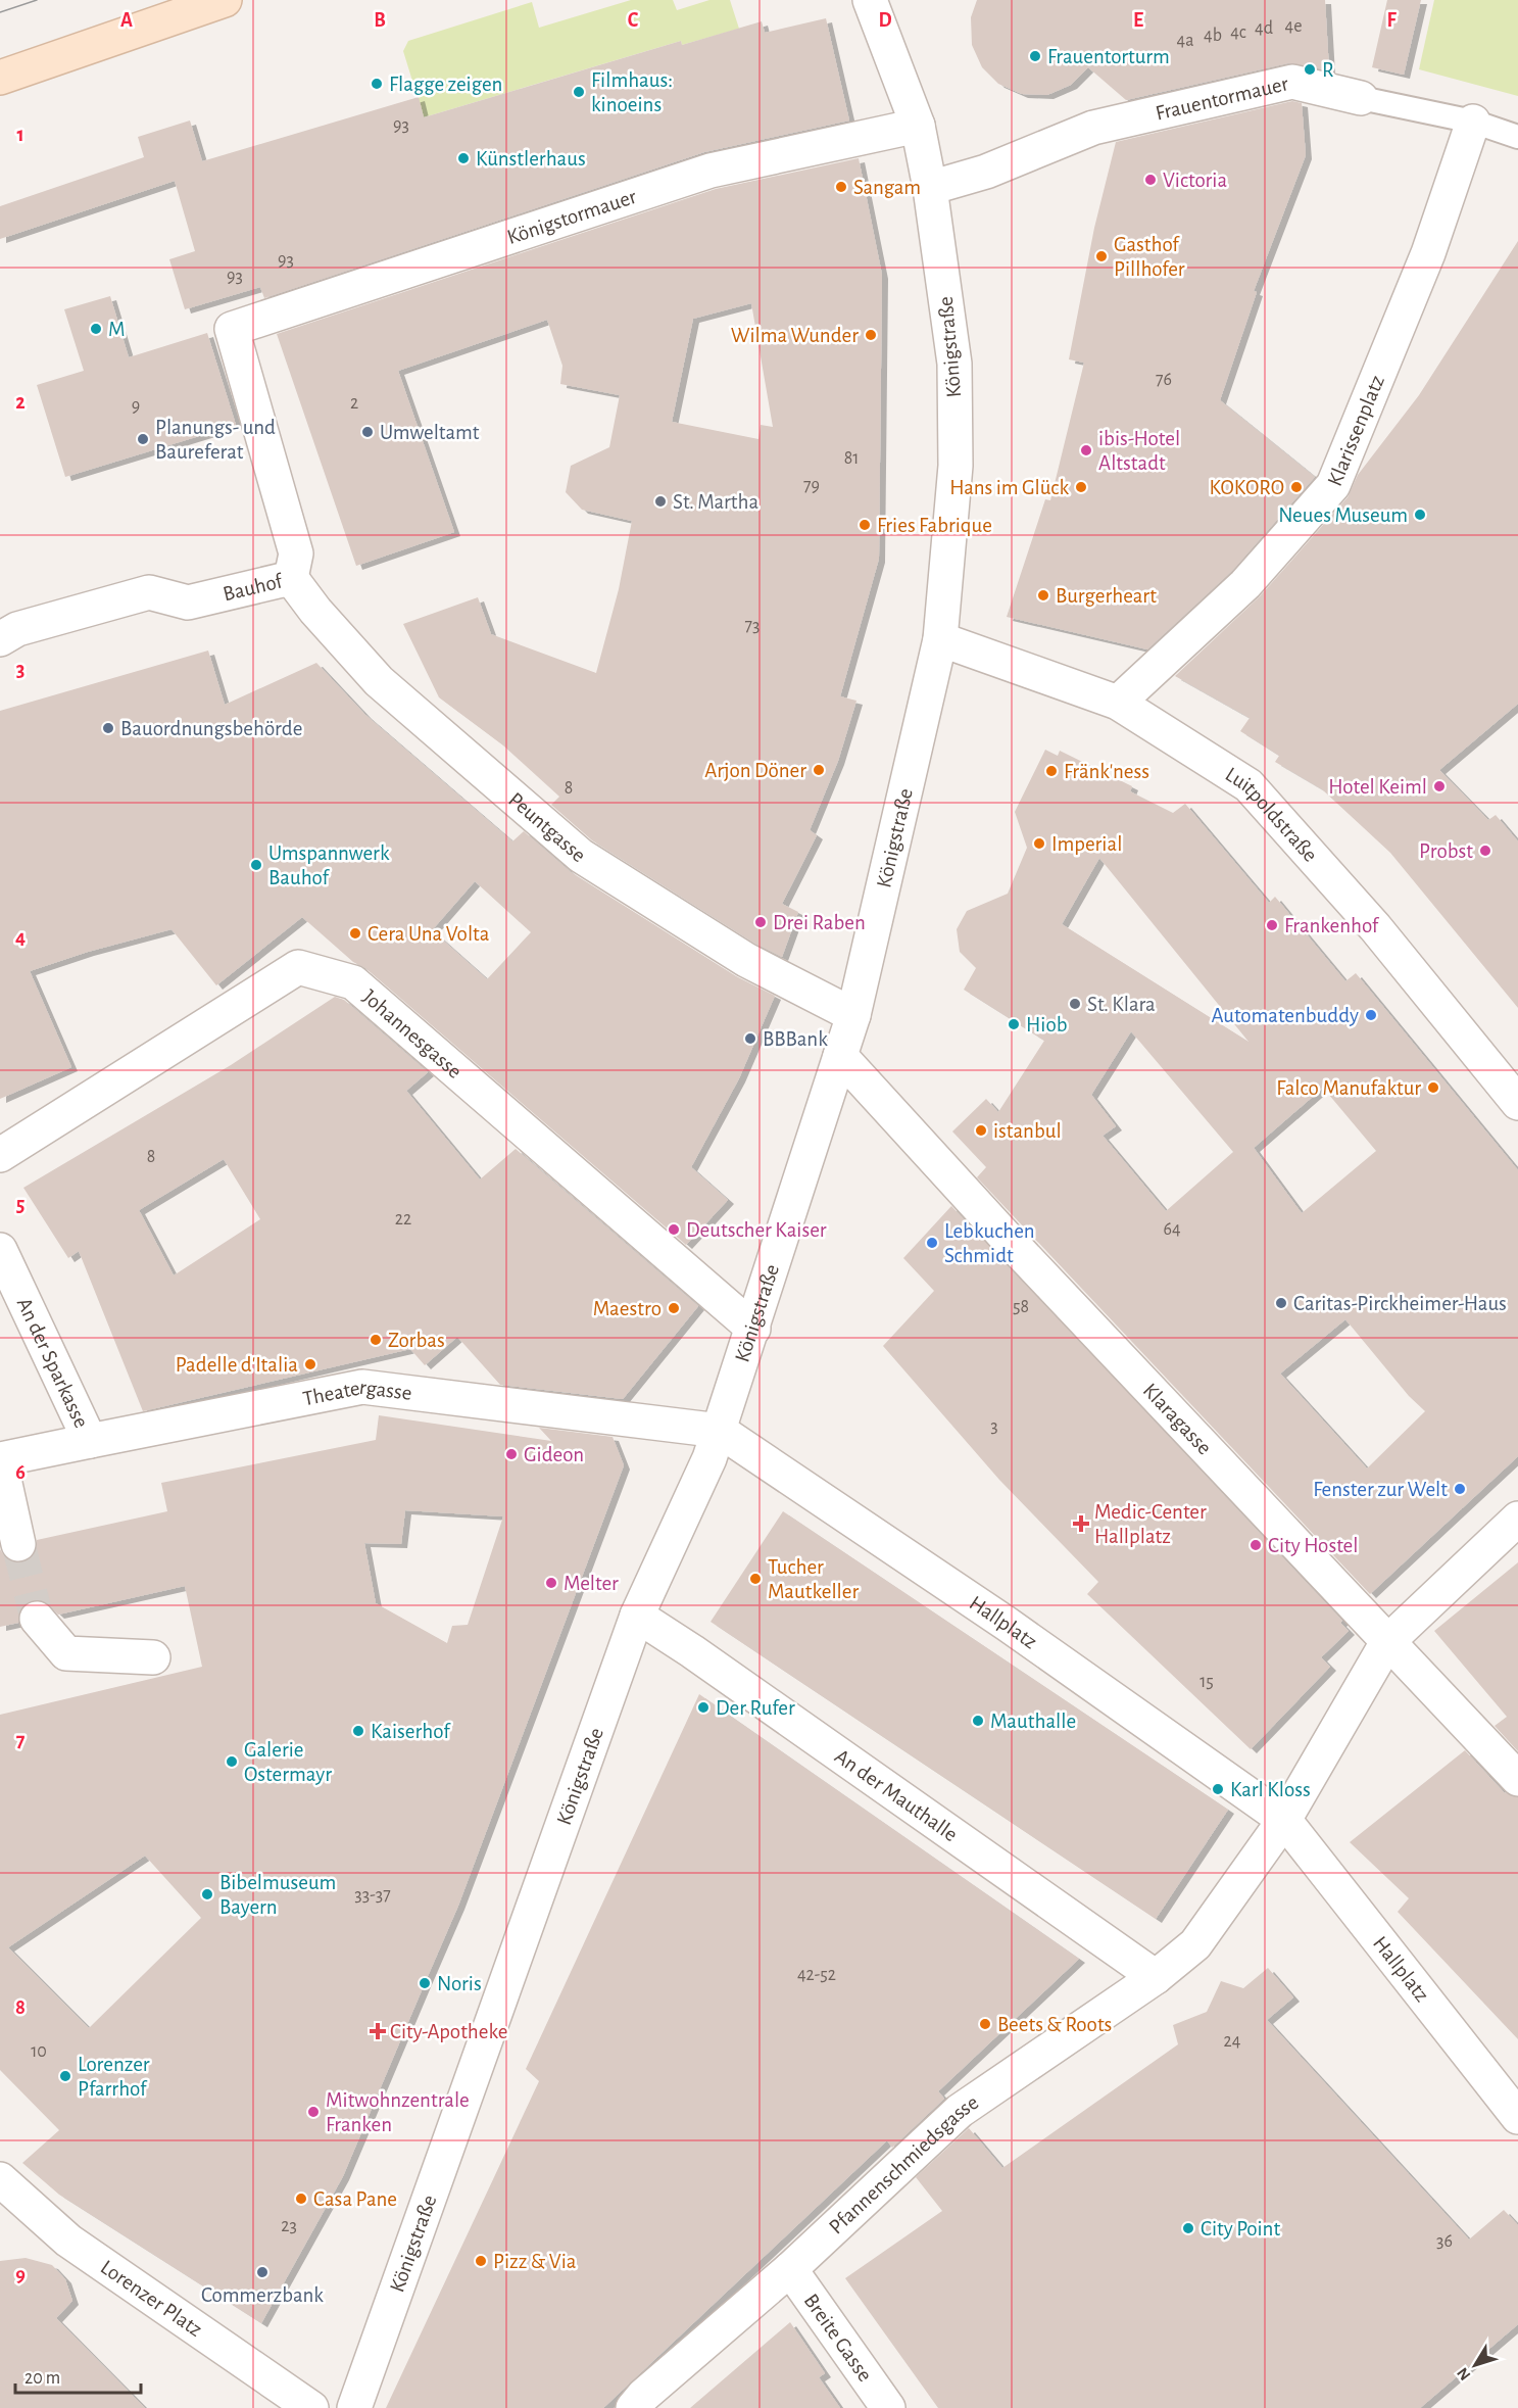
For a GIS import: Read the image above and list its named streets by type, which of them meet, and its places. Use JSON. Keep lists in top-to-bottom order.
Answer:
{
  "streets": {
    "street": [
      "Frauentormauer",
      "Königstormauer",
      "Königstraße",
      "Klarissenplatz",
      "Bauhof",
      "Luitpoldstraße",
      "Peuntgasse",
      "Johannesgasse",
      "An der Sparkasse",
      "Theatergasse",
      "Klaragasse",
      "Hallplatz",
      "An der Mauthalle",
      "Pfannenschmiedsgasse",
      "Lorenzer Platz",
      "Breite Gasse"
    ]
  },
  "crossings": [
    ["Frauentormauer", "Königstraße"],
    ["Frauentormauer", "Klarissenplatz"],
    ["Königstormauer", "Königstraße"],
    ["Königstormauer", "Bauhof"],
    ["Königstraße", "Luitpoldstraße"],
    ["Königstraße", "Peuntgasse"],
    ["Königstraße", "Johannesgasse"],
    ["Königstraße", "Theatergasse"],
    ["Königstraße", "Klaragasse"],
    ["Königstraße", "Hallplatz"],
    ["Königstraße", "An der Mauthalle"],
    ["Klarissenplatz", "Luitpoldstraße"],
    ["Bauhof", "Peuntgasse"],
    ["An der Sparkasse", "Theatergasse"],
    ["Theatergasse", "Hallplatz"],
    ["Hallplatz", "Pfannenschmiedsgasse"],
    ["An der Mauthalle", "Pfannenschmiedsgasse"],
    ["Pfannenschmiedsgasse", "Breite Gasse"]
  ],
  "places": {
    "other": [
      "Frauentorturm",
      "R",
      "Flagge zeigen",
      "Filmhaus: kinoeins",
      "Künstlerhaus",
      "Victoria",
      "Sangam",
      "Gasthof Pillhofer",
      "M",
      "Wilma Wunder",
      "Umweltamt",
      "Planungs- und Baureferat",
      "ibis-Hotel Altstadt",
      "Hans im Glück",
      "KOKORO",
      "St. Martha",
      "Neues Museum",
      "Fries Fabrique",
      "Burgerheart",
      "Bauordnungsbehörde",
      "Arjon Döner",
      "Fränk'ness",
      "Hotel Keiml",
      "Imperial",
      "Probst",
      "Umspannwerk Bauhof",
      "Drei Raben",
      "Frankenhof",
      "Cera Una Volta",
      "St. Klara",
      "Automatenbuddy",
      "Hiob",
      "BBBank",
      "Falco Manufaktur",
      "istanbul",
      "Deutscher Kaiser",
      "Lebkuchen Schmidt",
      "Caritas-Pirckheimer-Haus",
      "Maestro",
      "Zorbas",
      "Padelle d'Italia",
      "Gideon",
      "Fenster zur Welt",
      "City Hostel",
      "Tucher Mautkeller",
      "Melter",
      "Der Rufer",
      "Mauthalle",
      "Kaiserhof",
      "Galerie Ostermayr",
      "Karl Kloss",
      "Bibelmuseum Bayern",
      "Noris",
      "Beets & Roots",
      "Lorenzer Pfarrhof",
      "Mitwohnzentrale Franken",
      "Casa Pane",
      "City Point",
      "Pizz & Via",
      "Commerzbank"
    ],
    "health": ["Medic-Center Hallplatz", "City-Apotheke"]
  },
  "house_numbers": [
    "4e",
    "4d",
    "4c",
    "4b",
    "4a",
    "93",
    "93",
    "93",
    "76",
    "2",
    "9",
    "81",
    "79",
    "73",
    "8",
    "8",
    "22",
    "64",
    "58",
    "3",
    "15",
    "33-37",
    "42-52",
    "24",
    "10",
    "23",
    "36"
  ],
  "scale_bar": "20 m",
  "north": "bottom left",
  "grid": {
    "columns": [
      "A",
      "B",
      "C",
      "D",
      "E",
      "F"
    ],
    "rows": [
      "1",
      "2",
      "3",
      "4",
      "5",
      "6",
      "7",
      "8",
      "9"
    ]
  }
}
